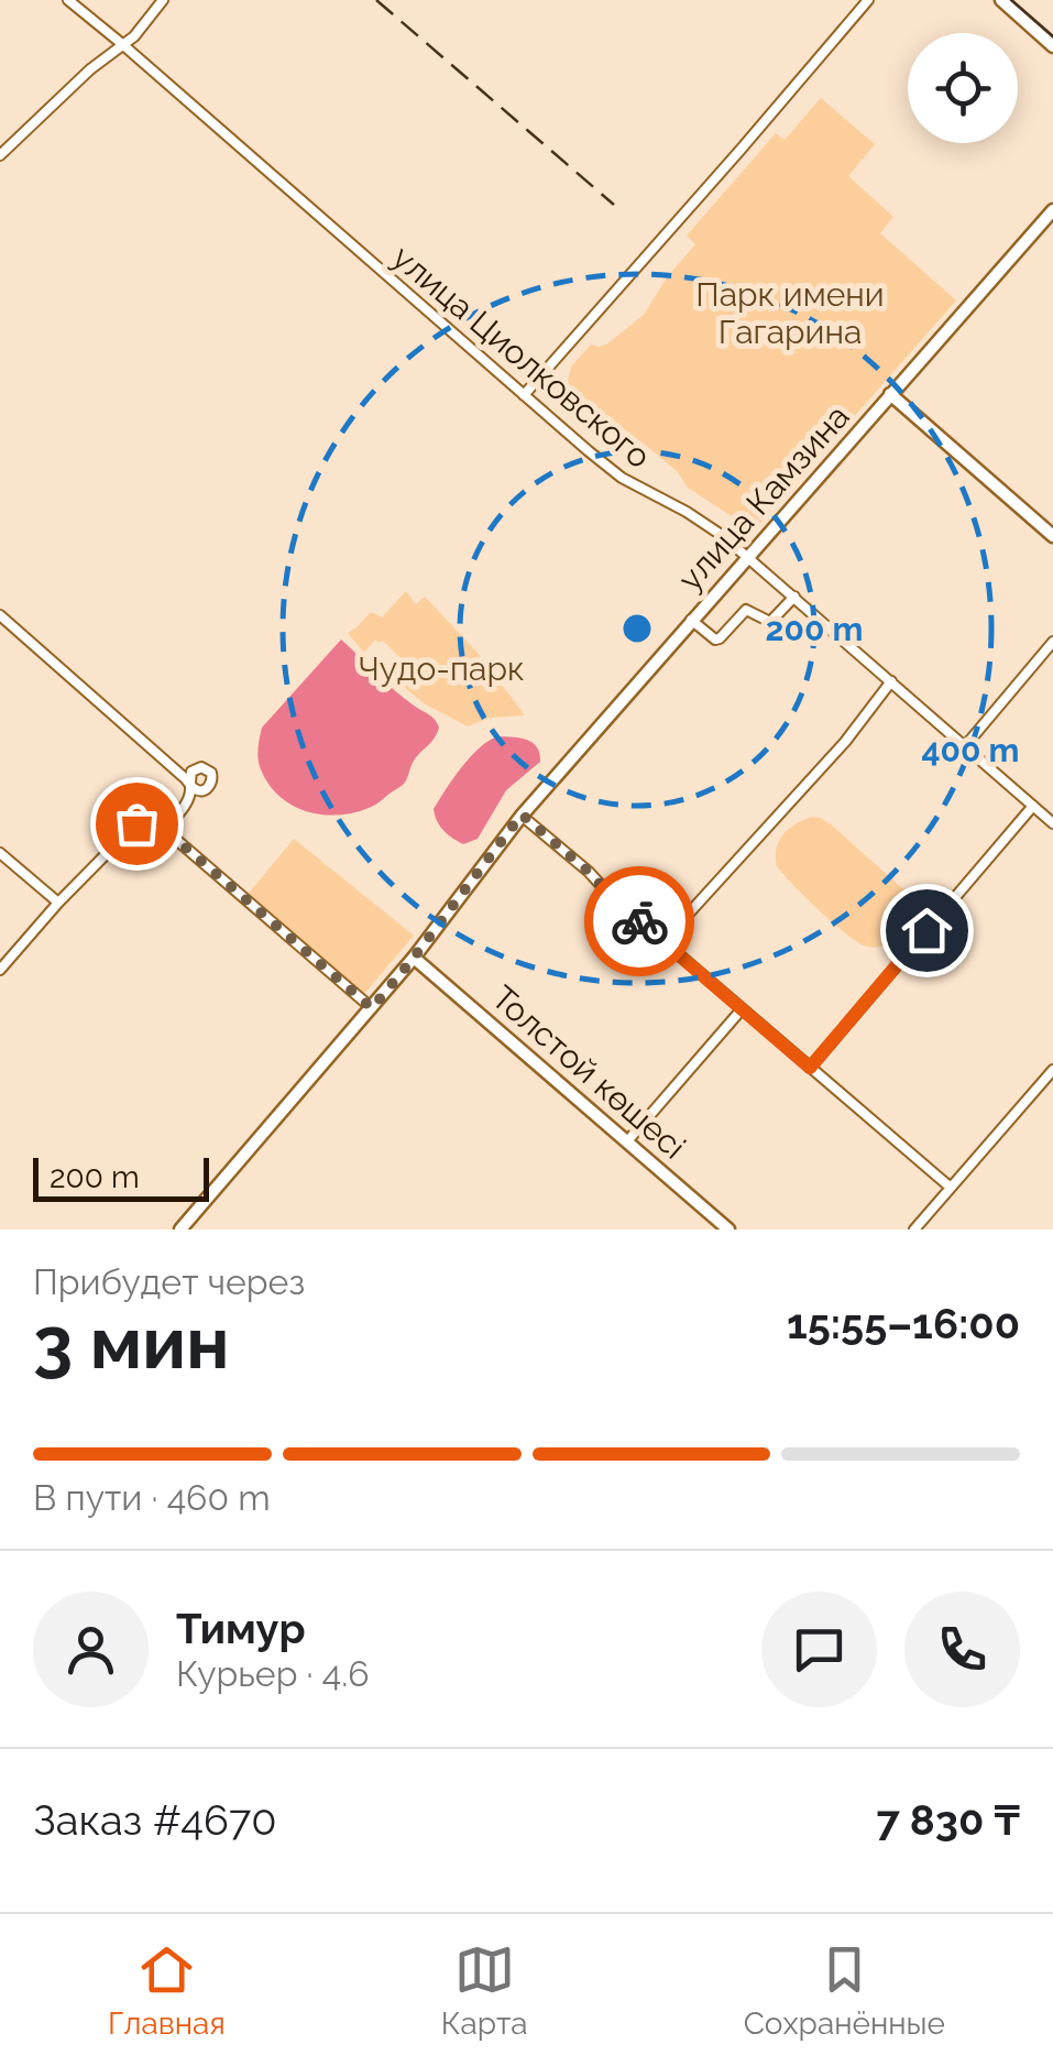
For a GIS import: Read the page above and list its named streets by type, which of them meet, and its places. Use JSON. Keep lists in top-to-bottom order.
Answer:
{
  "streets": {
    "main road": ["улица Камзина", "Толстой көшесі"],
    "street": ["улица Циолковского"]
  },
  "crossings": [
    ["улица Циолковского", "улица Камзина"],
    ["улица Камзина", "Толстой көшесі"]
  ],
  "parks": ["Парк имени Гагарина", "Чудо-парк"],
  "scale_bar": "200 m",
  "page": {
    "scale": "200 m",
    "heading": ["3 мин", "Прибудет через", "15:55–16:00"],
    "panel": [
      "Тимур",
      "Курьер · 4.6",
      "Заказ #4670",
      "7 830 ₸"
    ],
    "bar": "В пути · 460 m",
    "tabs": ["Главная", "Карта", "Сохранённые"]
  },
  "rings": ["200 m", "400 m"]
}
